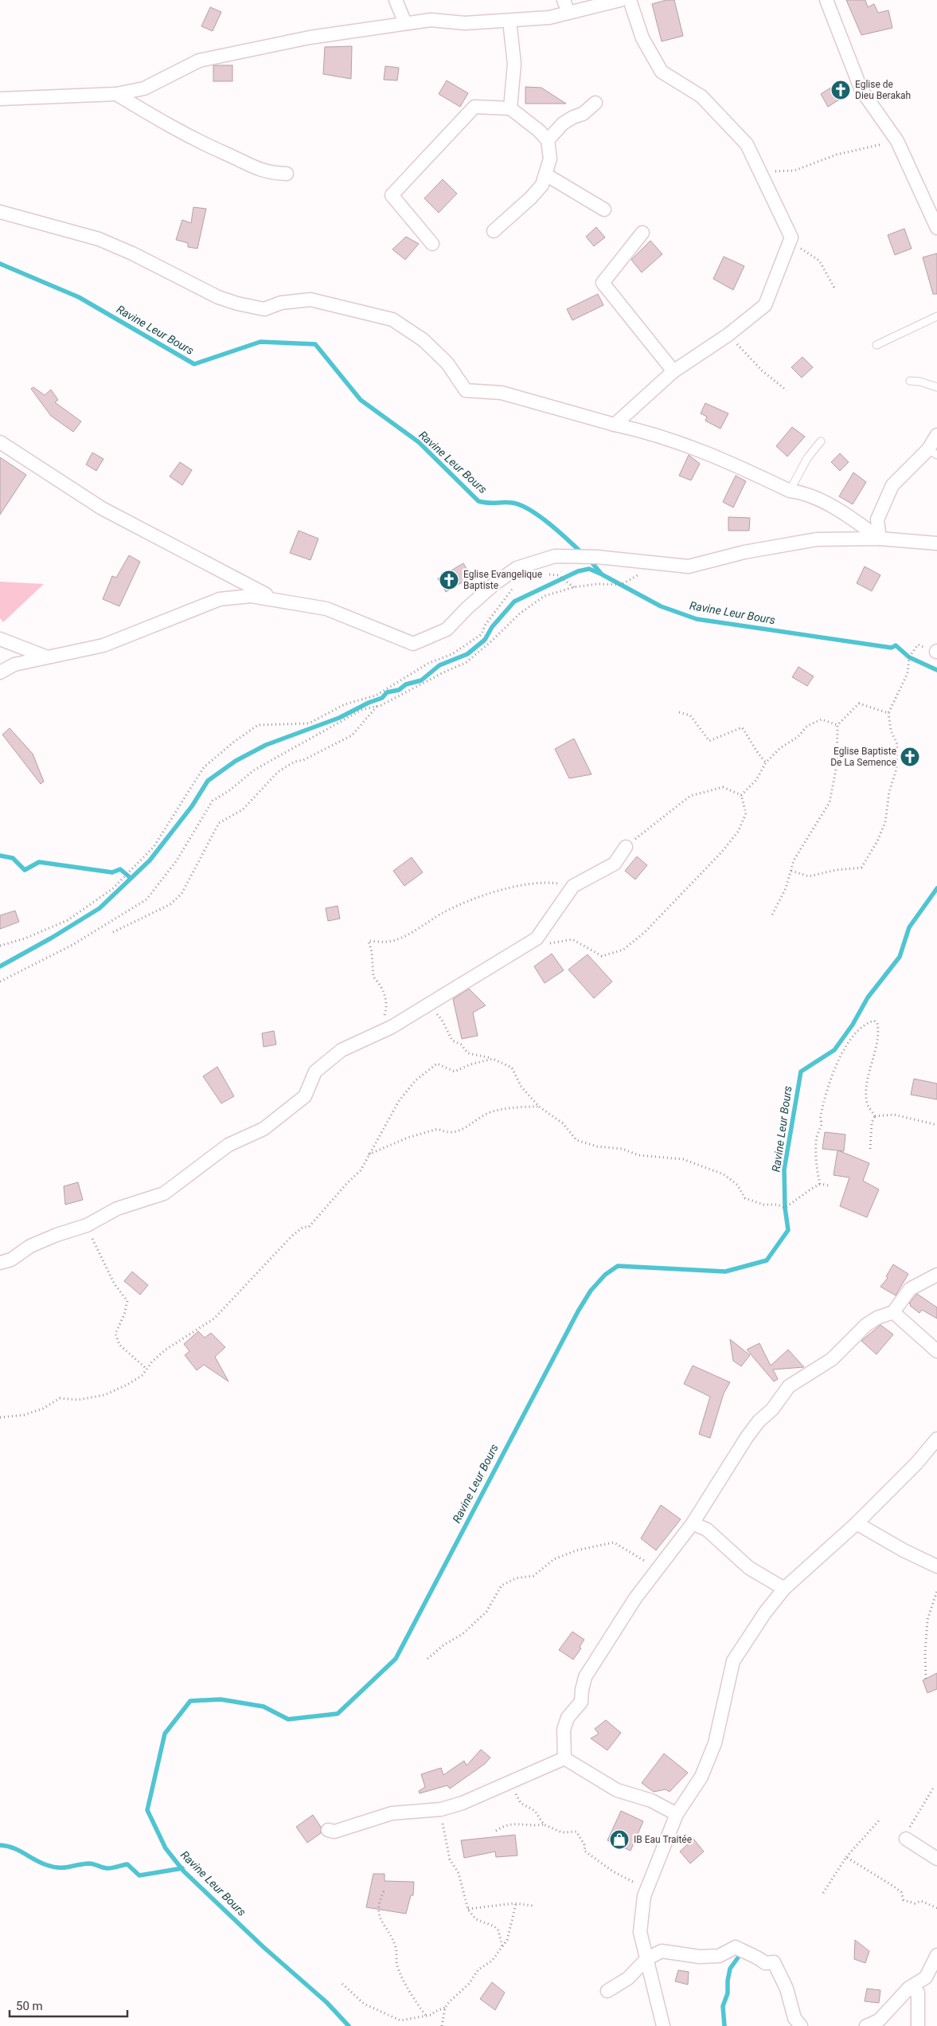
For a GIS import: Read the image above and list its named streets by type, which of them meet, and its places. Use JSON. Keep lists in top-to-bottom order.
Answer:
{
  "water": ["Ravine Leur Bours"],
  "places": {
    "church": ["Eglise de Dieu Berakah", "Eglise Evangelique Baptiste", "Eglise Baptiste De La Semence"],
    "shop": ["IB Eau Traitée"]
  },
  "scale_bar": "50 m"
}
